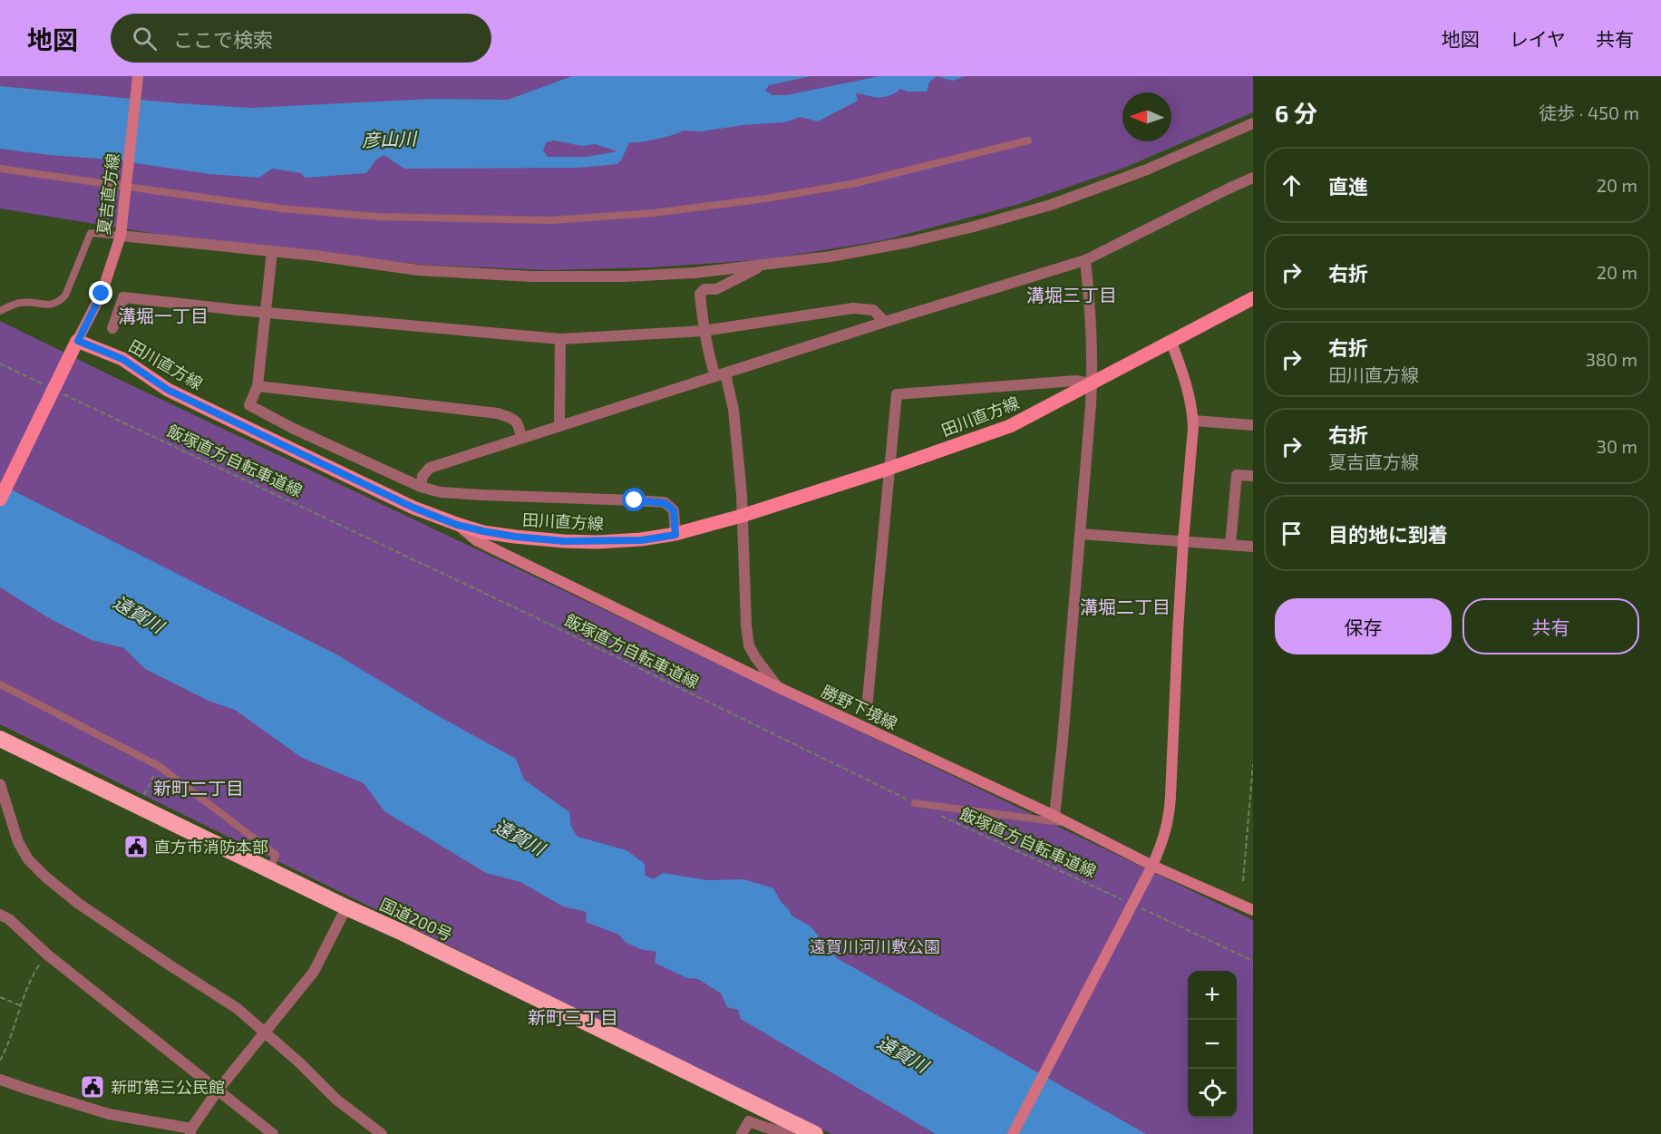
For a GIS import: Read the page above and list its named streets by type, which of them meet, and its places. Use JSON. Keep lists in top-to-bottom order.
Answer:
{
  "streets": {
    "highway": ["国道200号"],
    "main road": ["夏吉直方線", "田川直方線", "勝野下境線"],
    "path": ["飯塚直方自転車道線"]
  },
  "crossings": [
    ["夏吉直方線", "田川直方線"],
    ["田川直方線", "勝野下境線"]
  ],
  "districts": [
    "溝堀三丁目",
    "溝堀一丁目",
    "溝堀二丁目",
    "新町二丁目",
    "新町三丁目"
  ],
  "water": ["彦山川", "遠賀川"],
  "parks": ["遠賀川河川敷公園"],
  "places": {
    "public building": ["直方市消防本部", "新町第三公民館"]
  },
  "north": "left",
  "page": {
    "header": "地図",
    "search": "ここで検索",
    "nav": ["地図", "レイヤ", "共有"],
    "heading": ["6 分", "徒歩 · 450 m"],
    "list": [
      ["直進", "20 m"],
      ["右折", "20 m"],
      ["右折", "田川直方線", "380 m"],
      ["右折", "夏吉直方線", "30 m"],
      "目的地に到着"
    ],
    "buttons": ["保存", "共有"],
    "map_buttons": ["+", "−"]
  }
}
